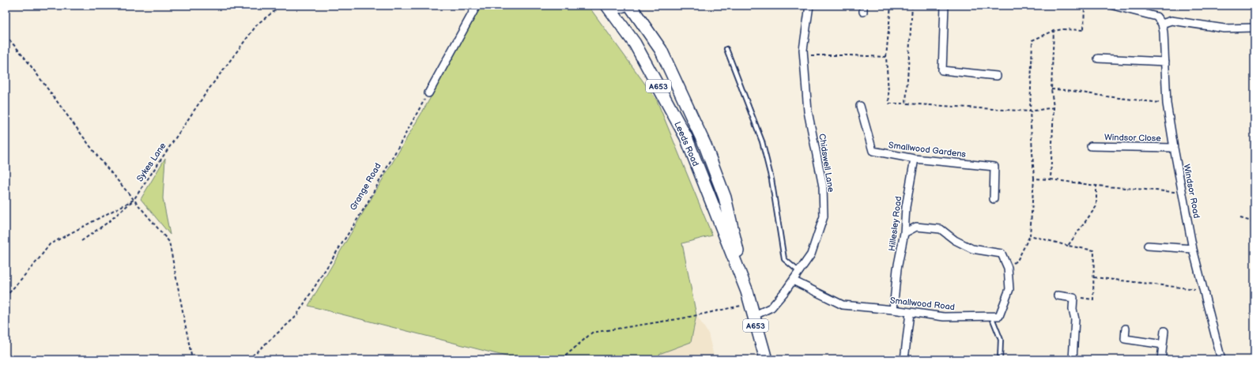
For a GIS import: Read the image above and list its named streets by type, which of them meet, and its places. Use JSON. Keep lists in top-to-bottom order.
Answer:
{
  "streets": {
    "main road": ["A653", "Leeds Road"],
    "street": [
      "Windsor Close",
      "Smallwood Gardens",
      "Chidswell Lane",
      "Windsor Road",
      "Hillesley Road",
      "Smallwood Road"
    ],
    "path": ["Sykes Lane", "Grange Road"]
  },
  "crossings": [
    ["Windsor Close", "Windsor Road"],
    ["Leeds Road", "Chidswell Lane"],
    ["Smallwood Gardens", "Hillesley Road"],
    ["Chidswell Lane", "Smallwood Road"],
    ["Hillesley Road", "Smallwood Road"]
  ]
}
